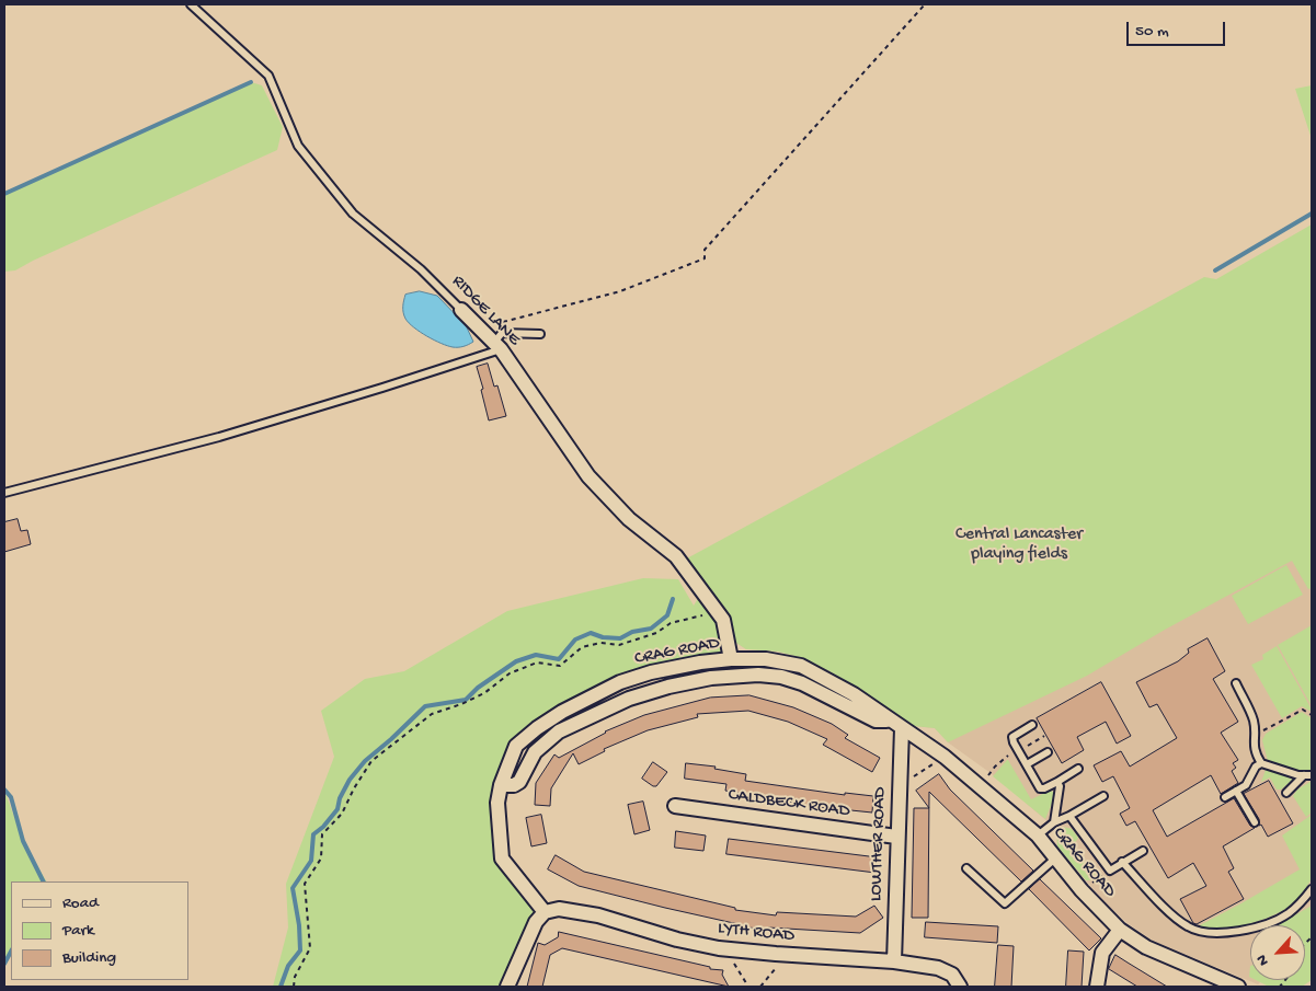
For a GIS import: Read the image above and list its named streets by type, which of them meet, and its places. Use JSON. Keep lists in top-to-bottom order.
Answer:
{
  "streets": {
    "street": [
      "RIDGE LANE",
      "CRAG ROAD",
      "CALDBECK ROAD",
      "LOWTHER ROAD",
      "LYTH ROAD"
    ]
  },
  "crossings": [
    ["RIDGE LANE", "CRAG ROAD"],
    ["CRAG ROAD", "LOWTHER ROAD"],
    ["CRAG ROAD", "LYTH ROAD"],
    ["CALDBECK ROAD", "LOWTHER ROAD"],
    ["LOWTHER ROAD", "LYTH ROAD"]
  ],
  "parks": ["Central Lancaster playing fields"],
  "legend": ["Road", "Park", "Building"],
  "scale_bar": "50 m",
  "north": "bottom left"
}
